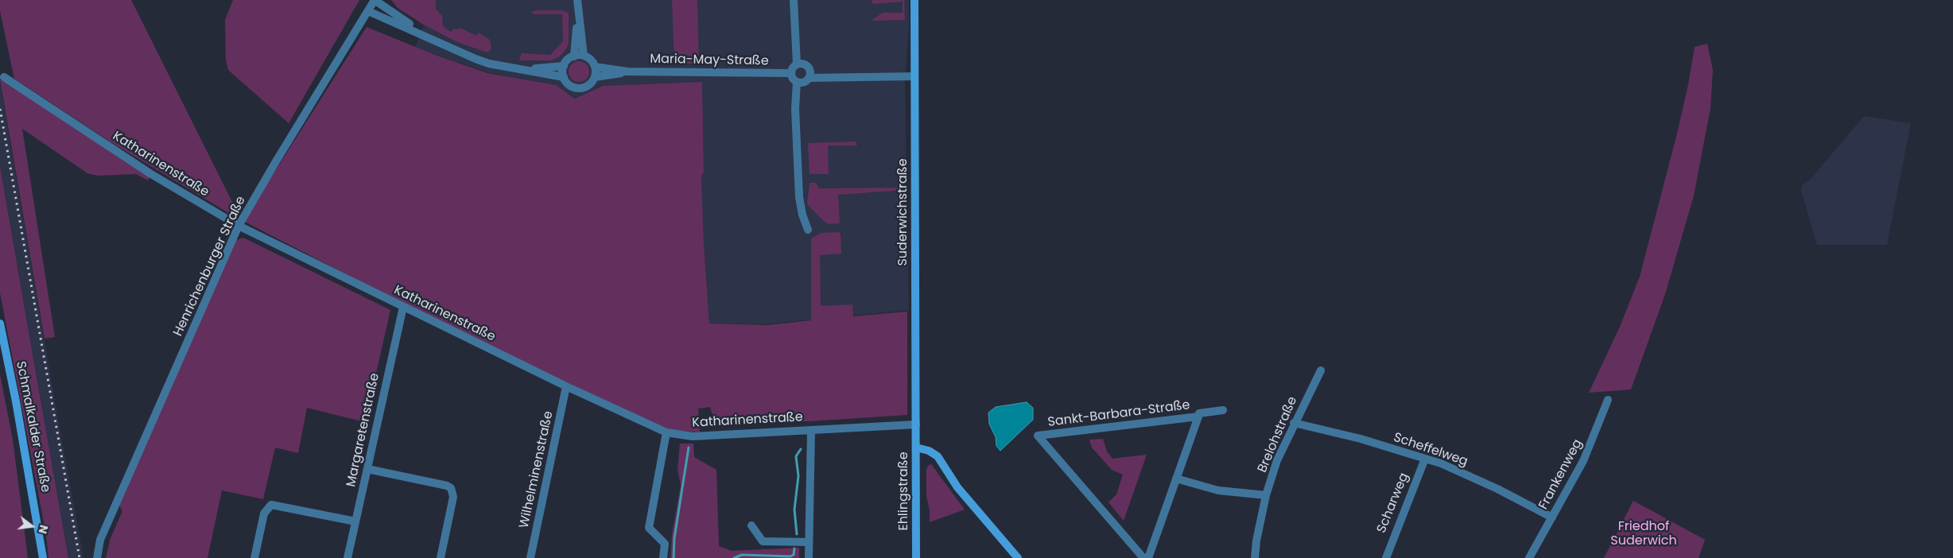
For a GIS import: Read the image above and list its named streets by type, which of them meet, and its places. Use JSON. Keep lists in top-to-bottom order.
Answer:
{
  "streets": {
    "main road": ["Suderwichstraße", "Schmalkalder Straße", "Ehlingstraße"],
    "street": [
      "Maria-May-Straße",
      "Katharinenstraße",
      "Henrichenburger Straße",
      "Sankt-Barbara-Straße",
      "Margaretenstraße",
      "Brelohstraße",
      "Scheffelweg",
      "Wilhelminenstraße",
      "Frankenweg",
      "Scharweg"
    ]
  },
  "crossings": [
    ["Maria-May-Straße", "Henrichenburger Straße"],
    ["Katharinenstraße", "Suderwichstraße"],
    ["Katharinenstraße", "Henrichenburger Straße"],
    ["Katharinenstraße", "Margaretenstraße"],
    ["Katharinenstraße", "Wilhelminenstraße"],
    ["Katharinenstraße", "Ehlingstraße"],
    ["Suderwichstraße", "Ehlingstraße"],
    ["Brelohstraße", "Scheffelweg"],
    ["Scheffelweg", "Frankenweg"],
    ["Scheffelweg", "Scharweg"]
  ],
  "parks": ["Friedhof Suderwich"],
  "north": "right"
}
